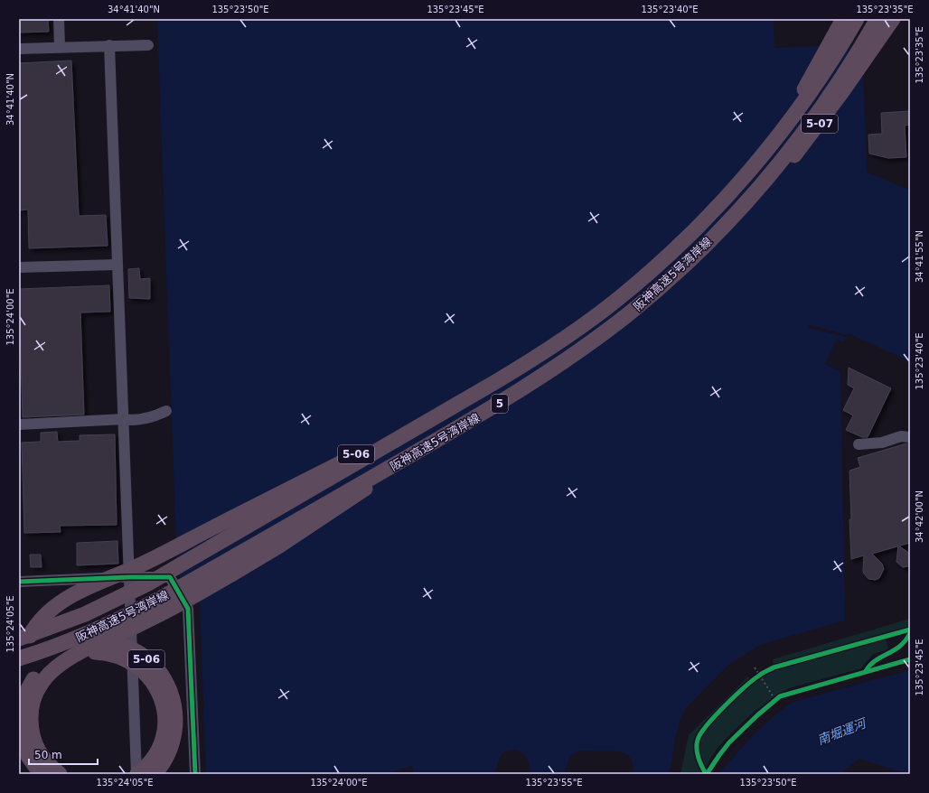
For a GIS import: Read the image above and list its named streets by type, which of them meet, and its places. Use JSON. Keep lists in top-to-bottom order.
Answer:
{
  "streets": {
    "highway": [
      "5-07",
      "阪神高速5号湾岸線",
      "5",
      "5-06"
    ]
  },
  "crossings": [
    ["5-07", "阪神高速5号湾岸線"],
    ["阪神高速5号湾岸線", "5-06"]
  ],
  "water": ["南堀運河"],
  "scale_bar": "50 m",
  "coordinates": [
    "34°41'40\"N",
    "135°23'50\"E",
    "135°23'45\"E",
    "135°23'40\"E",
    "135°23'35\"E",
    "34°41'55\"N",
    "135°24'00\"E",
    "34°42'00\"N",
    "135°24'05\"E",
    "135°23'55\"E"
  ]
}
